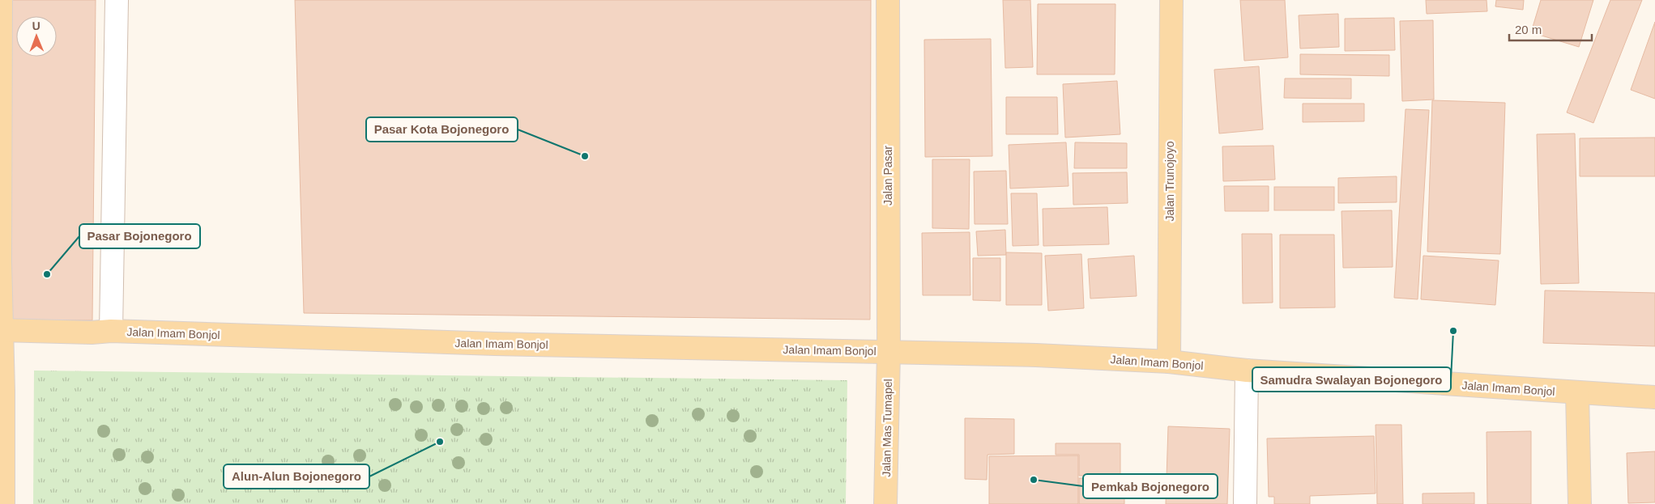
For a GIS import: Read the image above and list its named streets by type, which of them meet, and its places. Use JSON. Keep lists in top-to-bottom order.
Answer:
{
  "streets": {
    "main road": [
      "Jalan Pasar",
      "Jalan Trunojoyo",
      "Jalan Imam Bonjol",
      "Jalan Mas Tumapel"
    ]
  },
  "crossings": [
    ["Jalan Pasar", "Jalan Imam Bonjol"],
    ["Jalan Pasar", "Jalan Mas Tumapel"],
    ["Jalan Trunojoyo", "Jalan Imam Bonjol"],
    ["Jalan Imam Bonjol", "Jalan Mas Tumapel"]
  ],
  "places": [
    "Pasar Kota Bojonegoro",
    "Pasar Bojonegoro",
    "Samudra Swalayan Bojonegoro",
    "Alun-Alun Bojonegoro",
    "Pemkab Bojonegoro"
  ],
  "scale_bar": "20 m",
  "north": "top"
}
